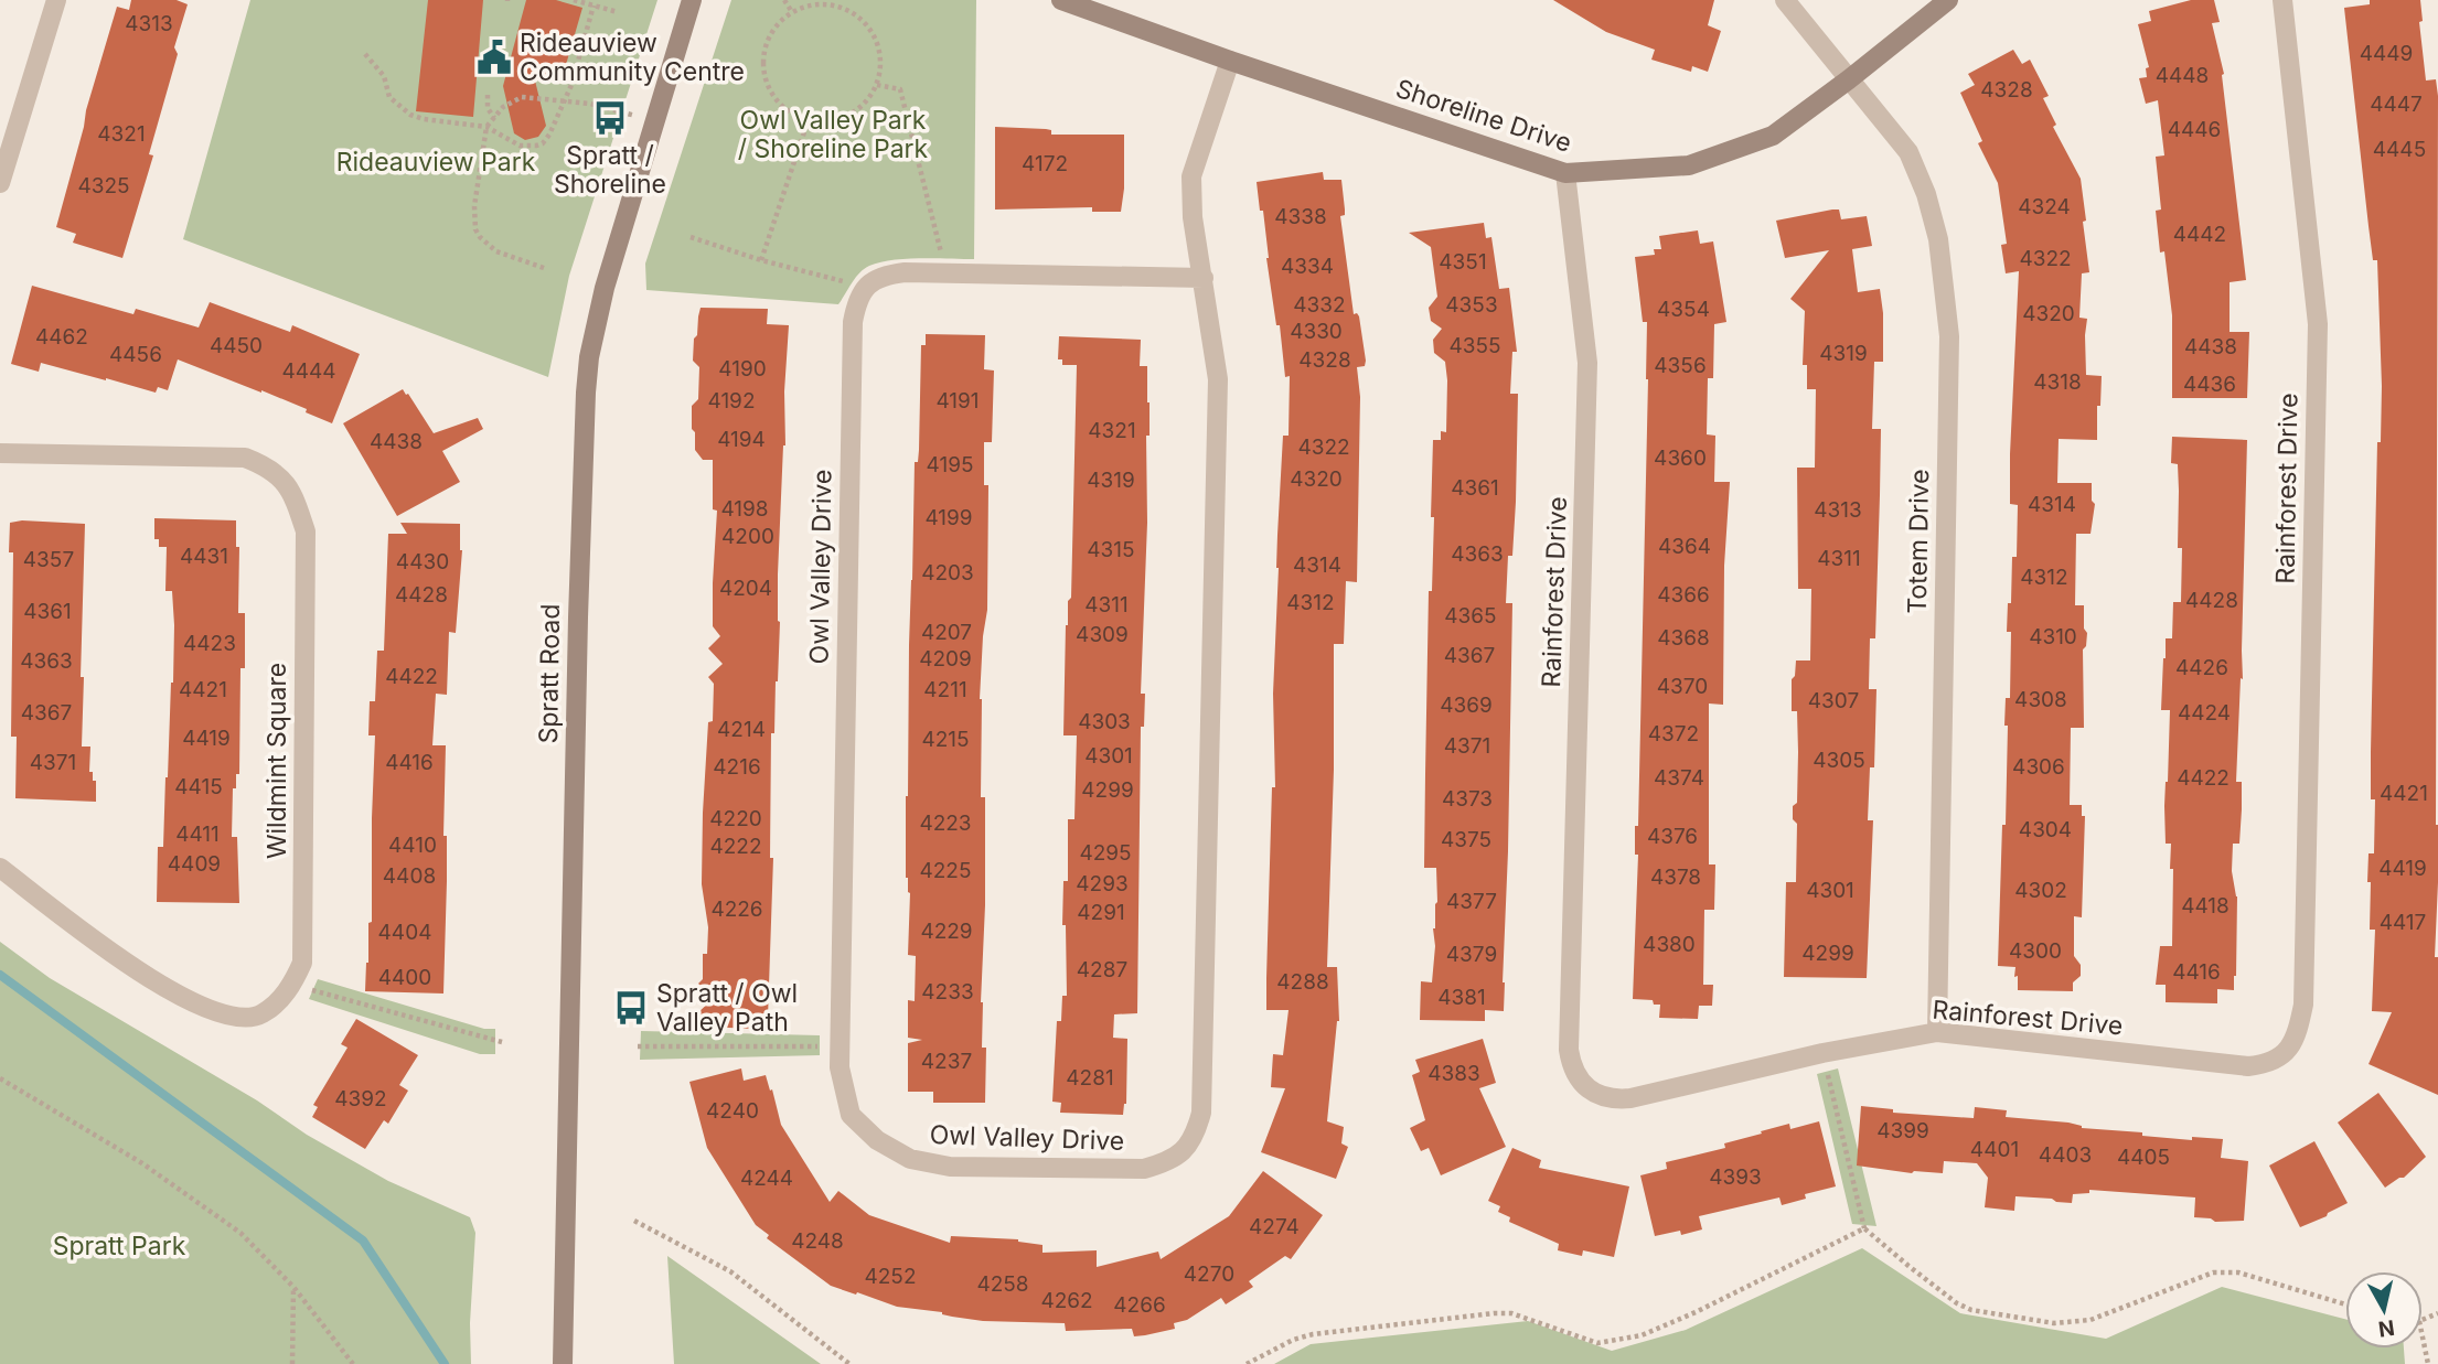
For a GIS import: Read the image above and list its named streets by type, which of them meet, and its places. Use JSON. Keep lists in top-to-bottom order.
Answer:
{
  "streets": {
    "street": [
      "Shoreline Drive",
      "Rainforest Drive",
      "Totem Drive",
      "Owl Valley Drive",
      "Spratt Road",
      "Wildmint Square"
    ]
  },
  "crossings": [
    ["Shoreline Drive", "Rainforest Drive"],
    ["Shoreline Drive", "Totem Drive"],
    ["Shoreline Drive", "Owl Valley Drive"],
    ["Rainforest Drive", "Totem Drive"]
  ],
  "parks": ["Owl Valley Park / Shoreline Park", "Rideauview Park", "Spratt Park"],
  "places": {
    "public building": ["Rideauview Community Centre"],
    "bus stop": ["Spratt / Shoreline", "Spratt / Owl Valley Path"]
  },
  "house_numbers": [
    "4313",
    "4449",
    "4448",
    "4328",
    "4447",
    "4446",
    "4321",
    "4445",
    "4172",
    "4325",
    "4324",
    "4338",
    "4442",
    "4322",
    "4351",
    "4334",
    "4332",
    "4353",
    "4354",
    "4320",
    "4330",
    "4462",
    "4450",
    "4355",
    "4438",
    "4319",
    "4456",
    "4328",
    "4356",
    "4190",
    "4444",
    "4318",
    "4436",
    "4192",
    "4191",
    "4321",
    "4194",
    "4438",
    "4322",
    "4360",
    "4195",
    "4320",
    "4319",
    "4361",
    "4314",
    "4198",
    "4313",
    "4199",
    "4200",
    "4364",
    "4315",
    "4363",
    "4431",
    "4311",
    "4357",
    "4430",
    "4314",
    "4203",
    "4312",
    "4204",
    "4428",
    "4366",
    "4428",
    "4312",
    "4311",
    "4361",
    "4365",
    "4207",
    "4309",
    "4310",
    "4368",
    "4423",
    "4367",
    "4209",
    "4363",
    "4426",
    "4422",
    "4370",
    "4421",
    "4211",
    "4308",
    "4307",
    "4369",
    "4367",
    "4424",
    "4303",
    "4214",
    "4372",
    "4419",
    "4215",
    "4371",
    "4301",
    "4305",
    "4371",
    "4416",
    "4216",
    "4306",
    "4374",
    "4422",
    "4415",
    "4299",
    "4421",
    "4373",
    "4220",
    "4223",
    "4304",
    "4411",
    "4376",
    "4375",
    "4410",
    "4222",
    "4295",
    "4409",
    "4419",
    "4225",
    "4408",
    "4378",
    "4293",
    "4301",
    "4302",
    "4377",
    "4418",
    "4226",
    "4291",
    "4417",
    "4229",
    "4404",
    "4380",
    "4300",
    "4299",
    "4379",
    "4287",
    "4416",
    "4400",
    "4288",
    "4233",
    "4381",
    "4237",
    "4383",
    "4281",
    "4392",
    "4240",
    "4399",
    "4401",
    "4403",
    "4405",
    "4393",
    "4244",
    "4274",
    "4248",
    "4270",
    "4252",
    "4258",
    "4262",
    "4266"
  ],
  "north": "bottom"
}
